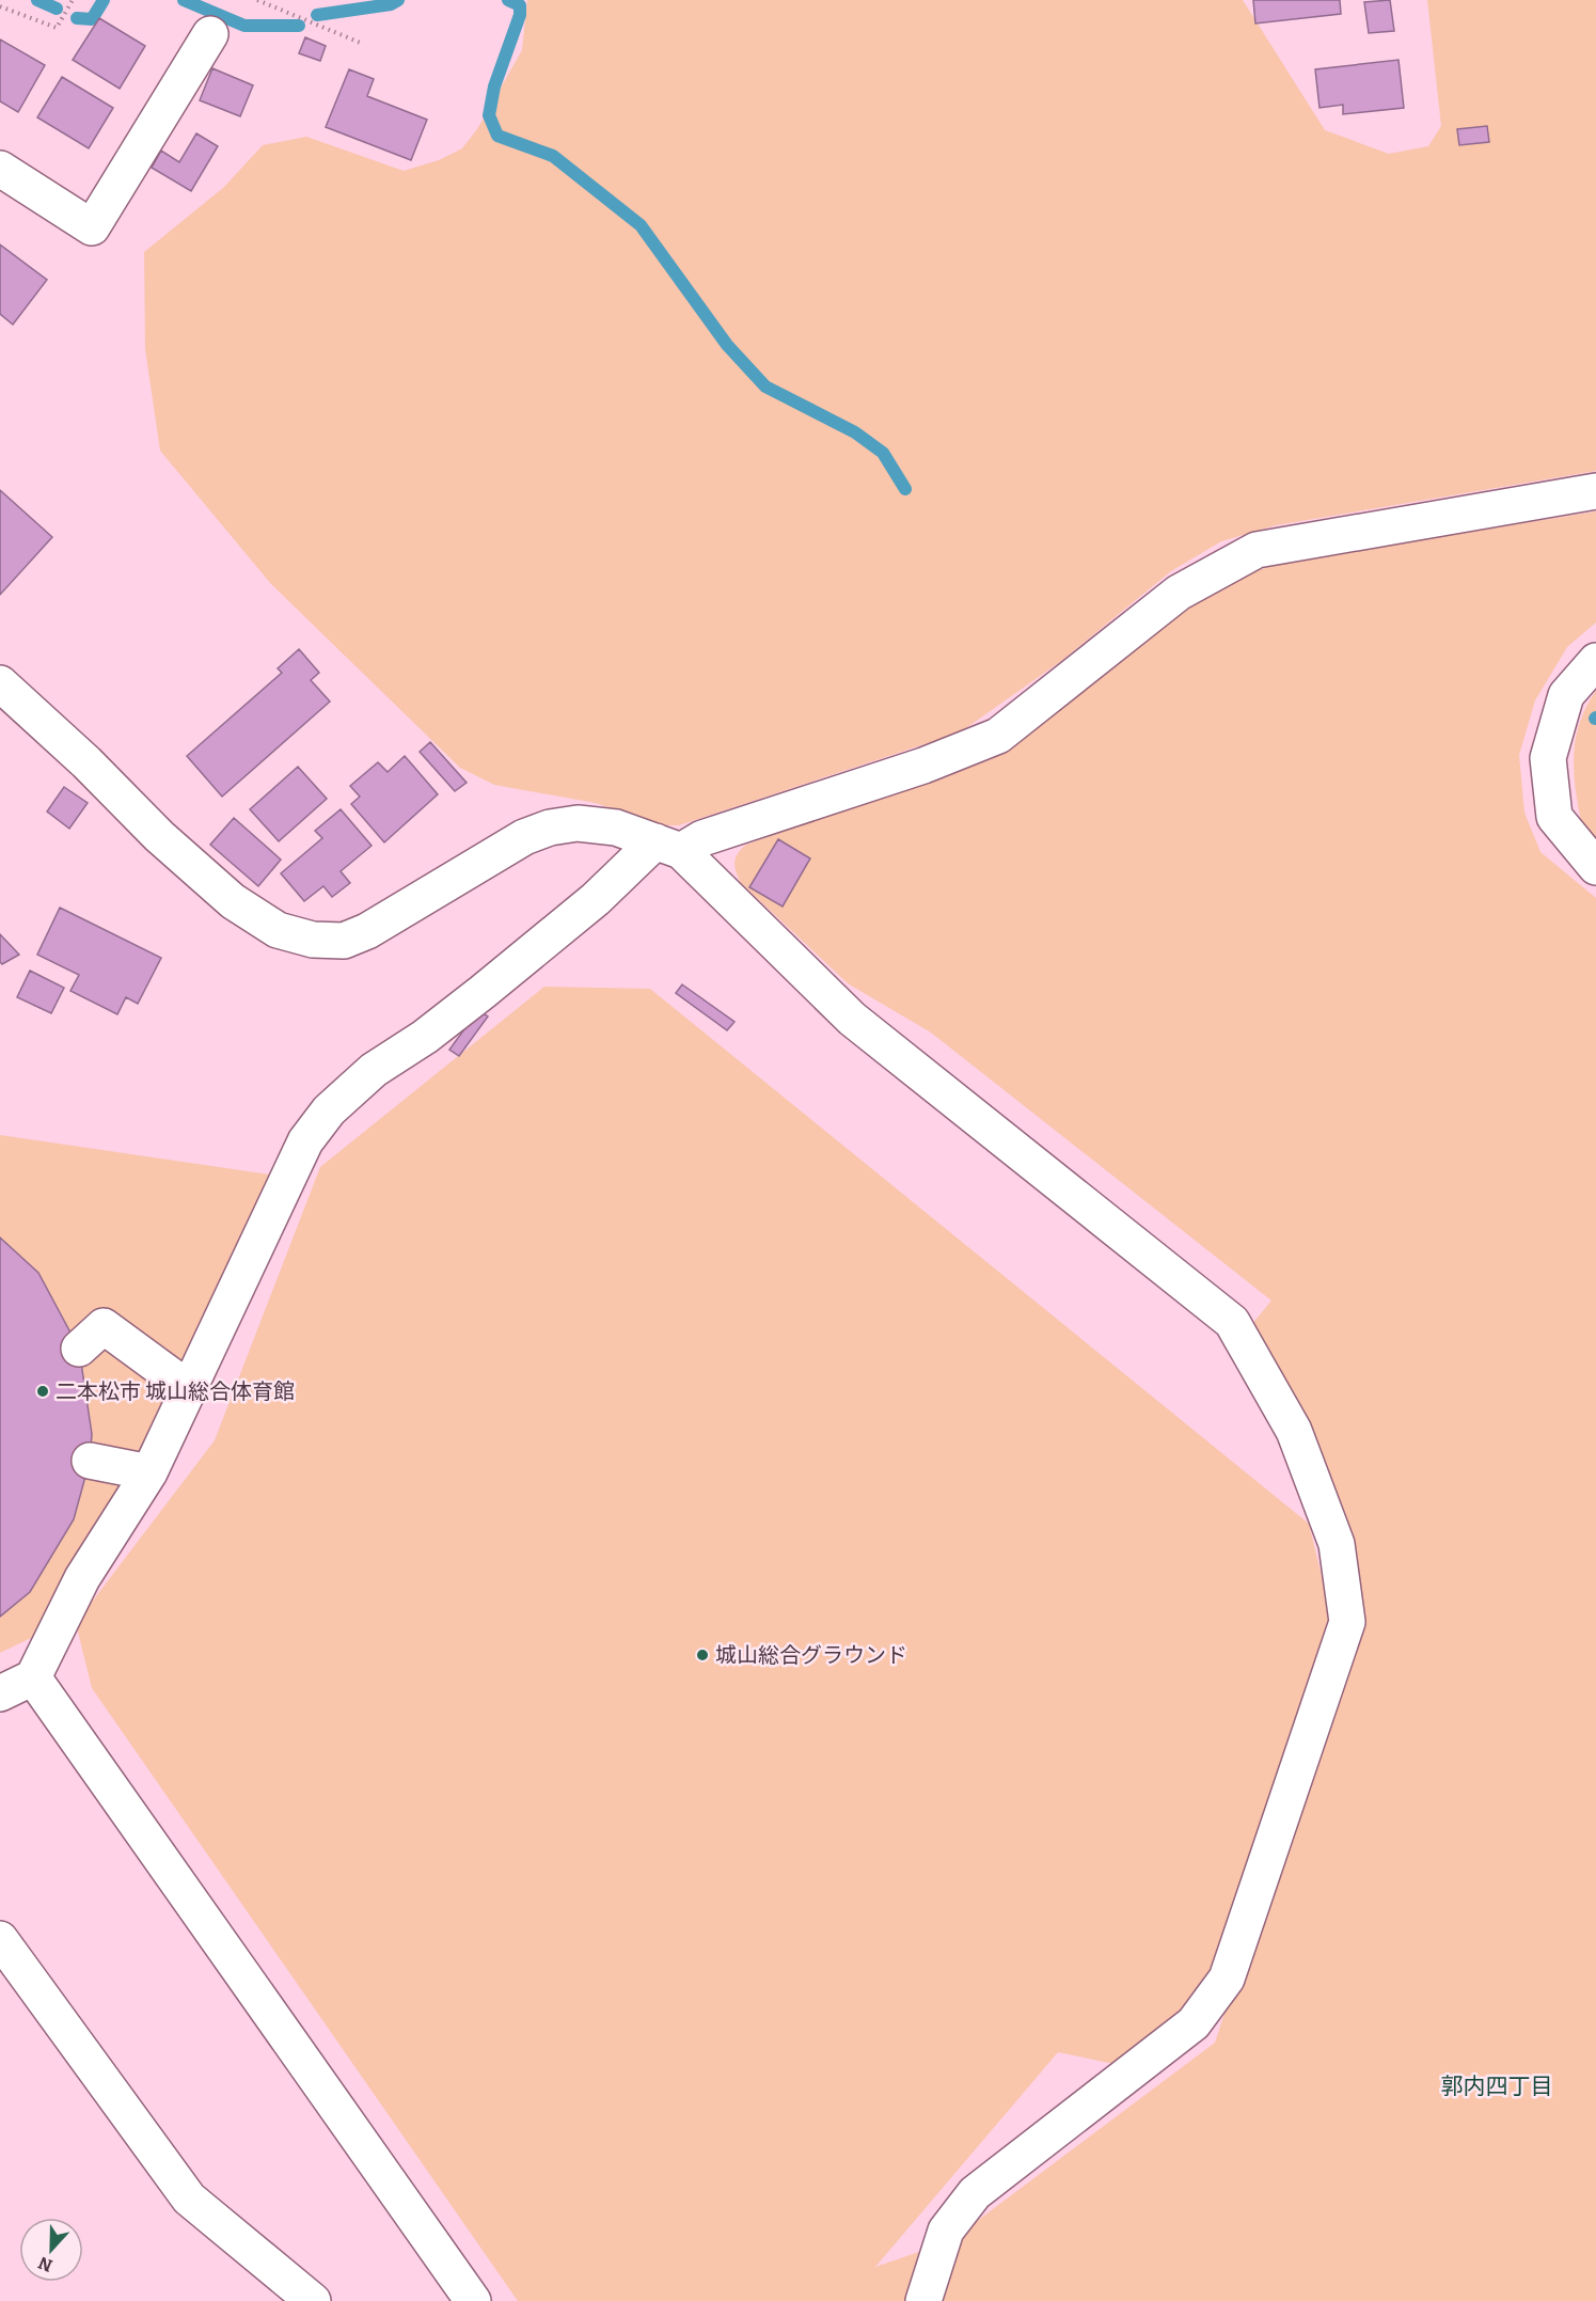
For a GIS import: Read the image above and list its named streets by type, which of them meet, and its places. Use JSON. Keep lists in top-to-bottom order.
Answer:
{
  "districts": ["郭内四丁目"],
  "places": ["二本松市 城山総合体育館", "城山総合グラウンド"],
  "north": "bottom"
}
